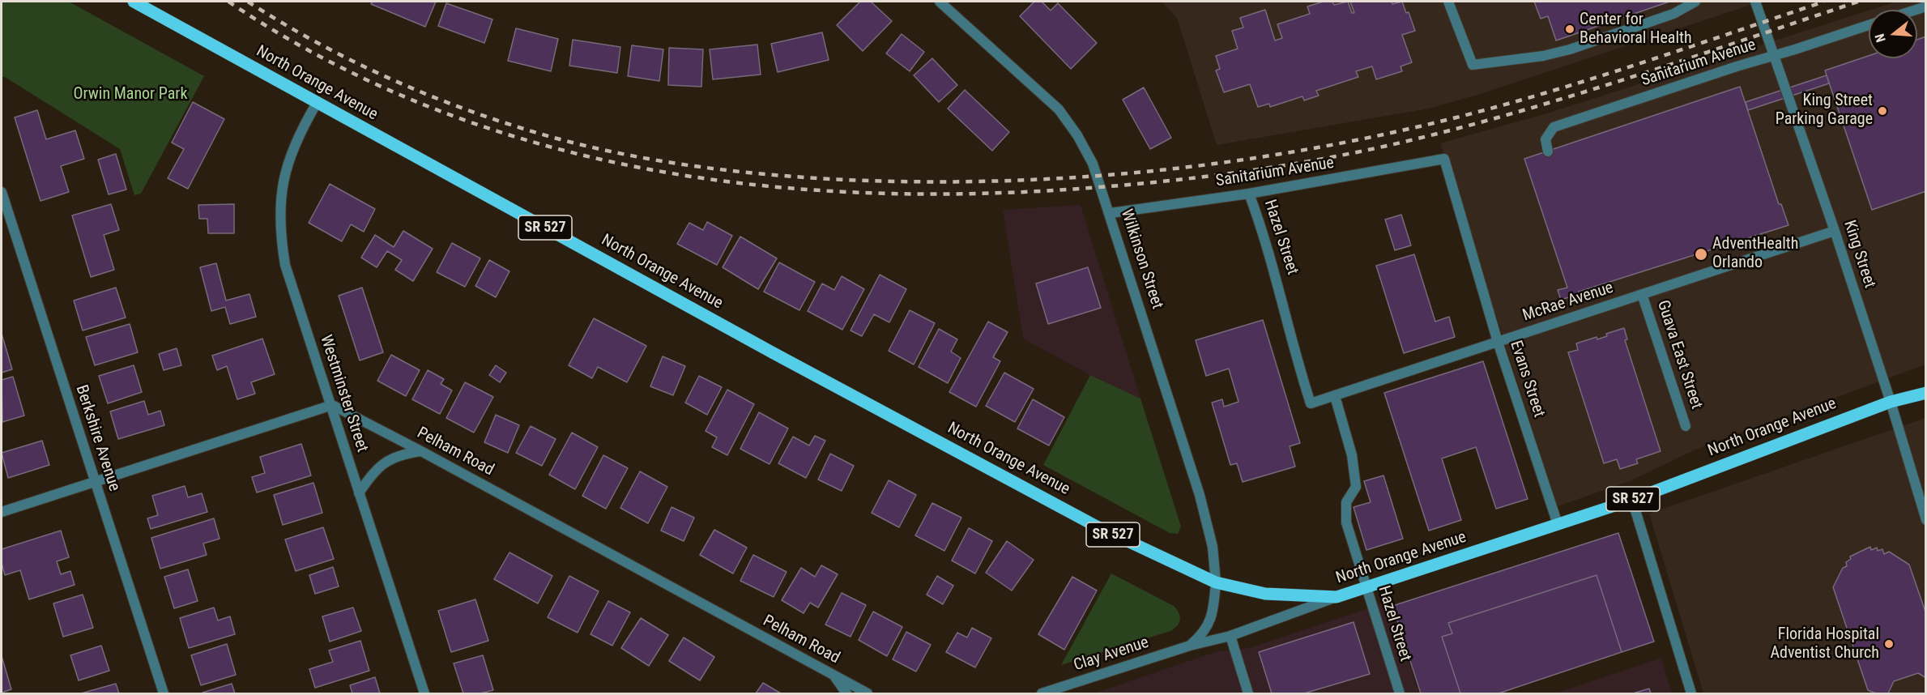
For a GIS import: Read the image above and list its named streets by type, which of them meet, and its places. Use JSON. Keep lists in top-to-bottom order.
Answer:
{
  "streets": {
    "main road": ["North Orange Avenue", "SR 527"],
    "street": [
      "Sanitarium Avenue",
      "Hazel Street",
      "King Street",
      "Wilkinson Street",
      "McRae Avenue",
      "Guava East Street",
      "Evans Street",
      "Westminster Street",
      "Berkshire Avenue",
      "Pelham Road",
      "Clay Avenue"
    ]
  },
  "crossings": [
    ["Sanitarium Avenue", "Hazel Street"],
    ["Sanitarium Avenue", "King Street"],
    ["Sanitarium Avenue", "Wilkinson Street"],
    ["Sanitarium Avenue", "Evans Street"],
    ["North Orange Avenue", "Hazel Street"],
    ["North Orange Avenue", "King Street"],
    ["North Orange Avenue", "Wilkinson Street"],
    ["North Orange Avenue", "Evans Street"],
    ["North Orange Avenue", "Westminster Street"],
    ["North Orange Avenue", "Clay Avenue"],
    ["Hazel Street", "McRae Avenue"],
    ["King Street", "McRae Avenue"],
    ["Wilkinson Street", "Clay Avenue"],
    ["McRae Avenue", "Guava East Street"],
    ["McRae Avenue", "Evans Street"],
    ["Westminster Street", "Pelham Road"]
  ],
  "parks": ["Orwin Manor Park"],
  "places": [
    "Center for Behavioral Health",
    "King Street Parking Garage",
    "AdventHealth Orlando",
    "Florida Hospital Adventist Church"
  ],
  "north": "left"
}
